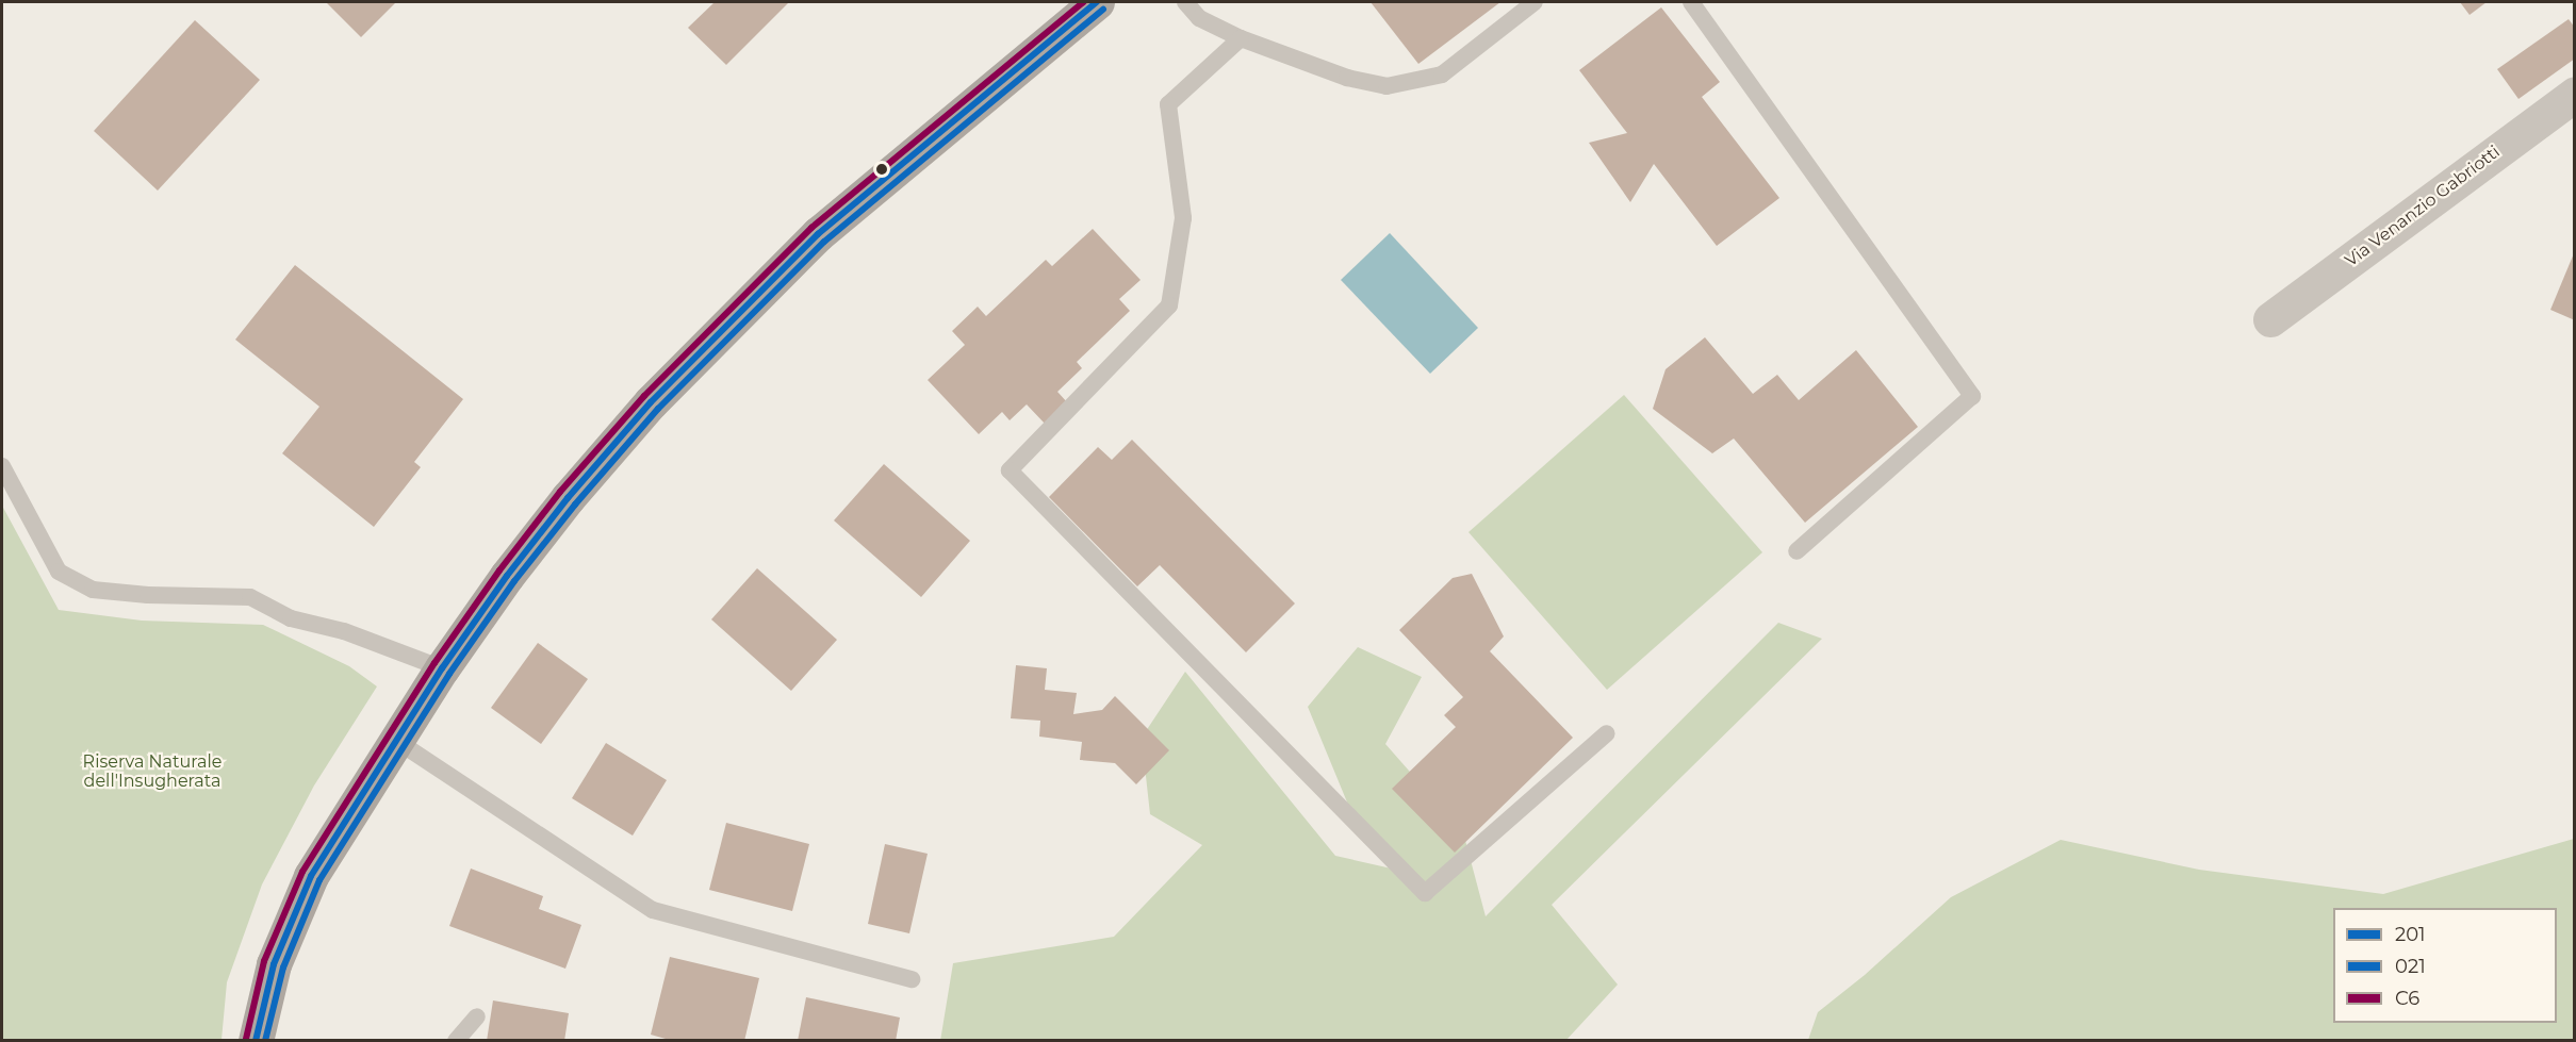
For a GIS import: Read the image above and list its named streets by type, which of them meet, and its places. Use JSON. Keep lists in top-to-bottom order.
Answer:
{
  "streets": {
    "street": ["Via Venanzio Gabriotti"]
  },
  "parks": ["Riserva Naturale dell'Insugherata"],
  "lines": ["transit line 201", "transit line C6", "transit line 021"],
  "legend": ["201", "021", "C6"]
}
